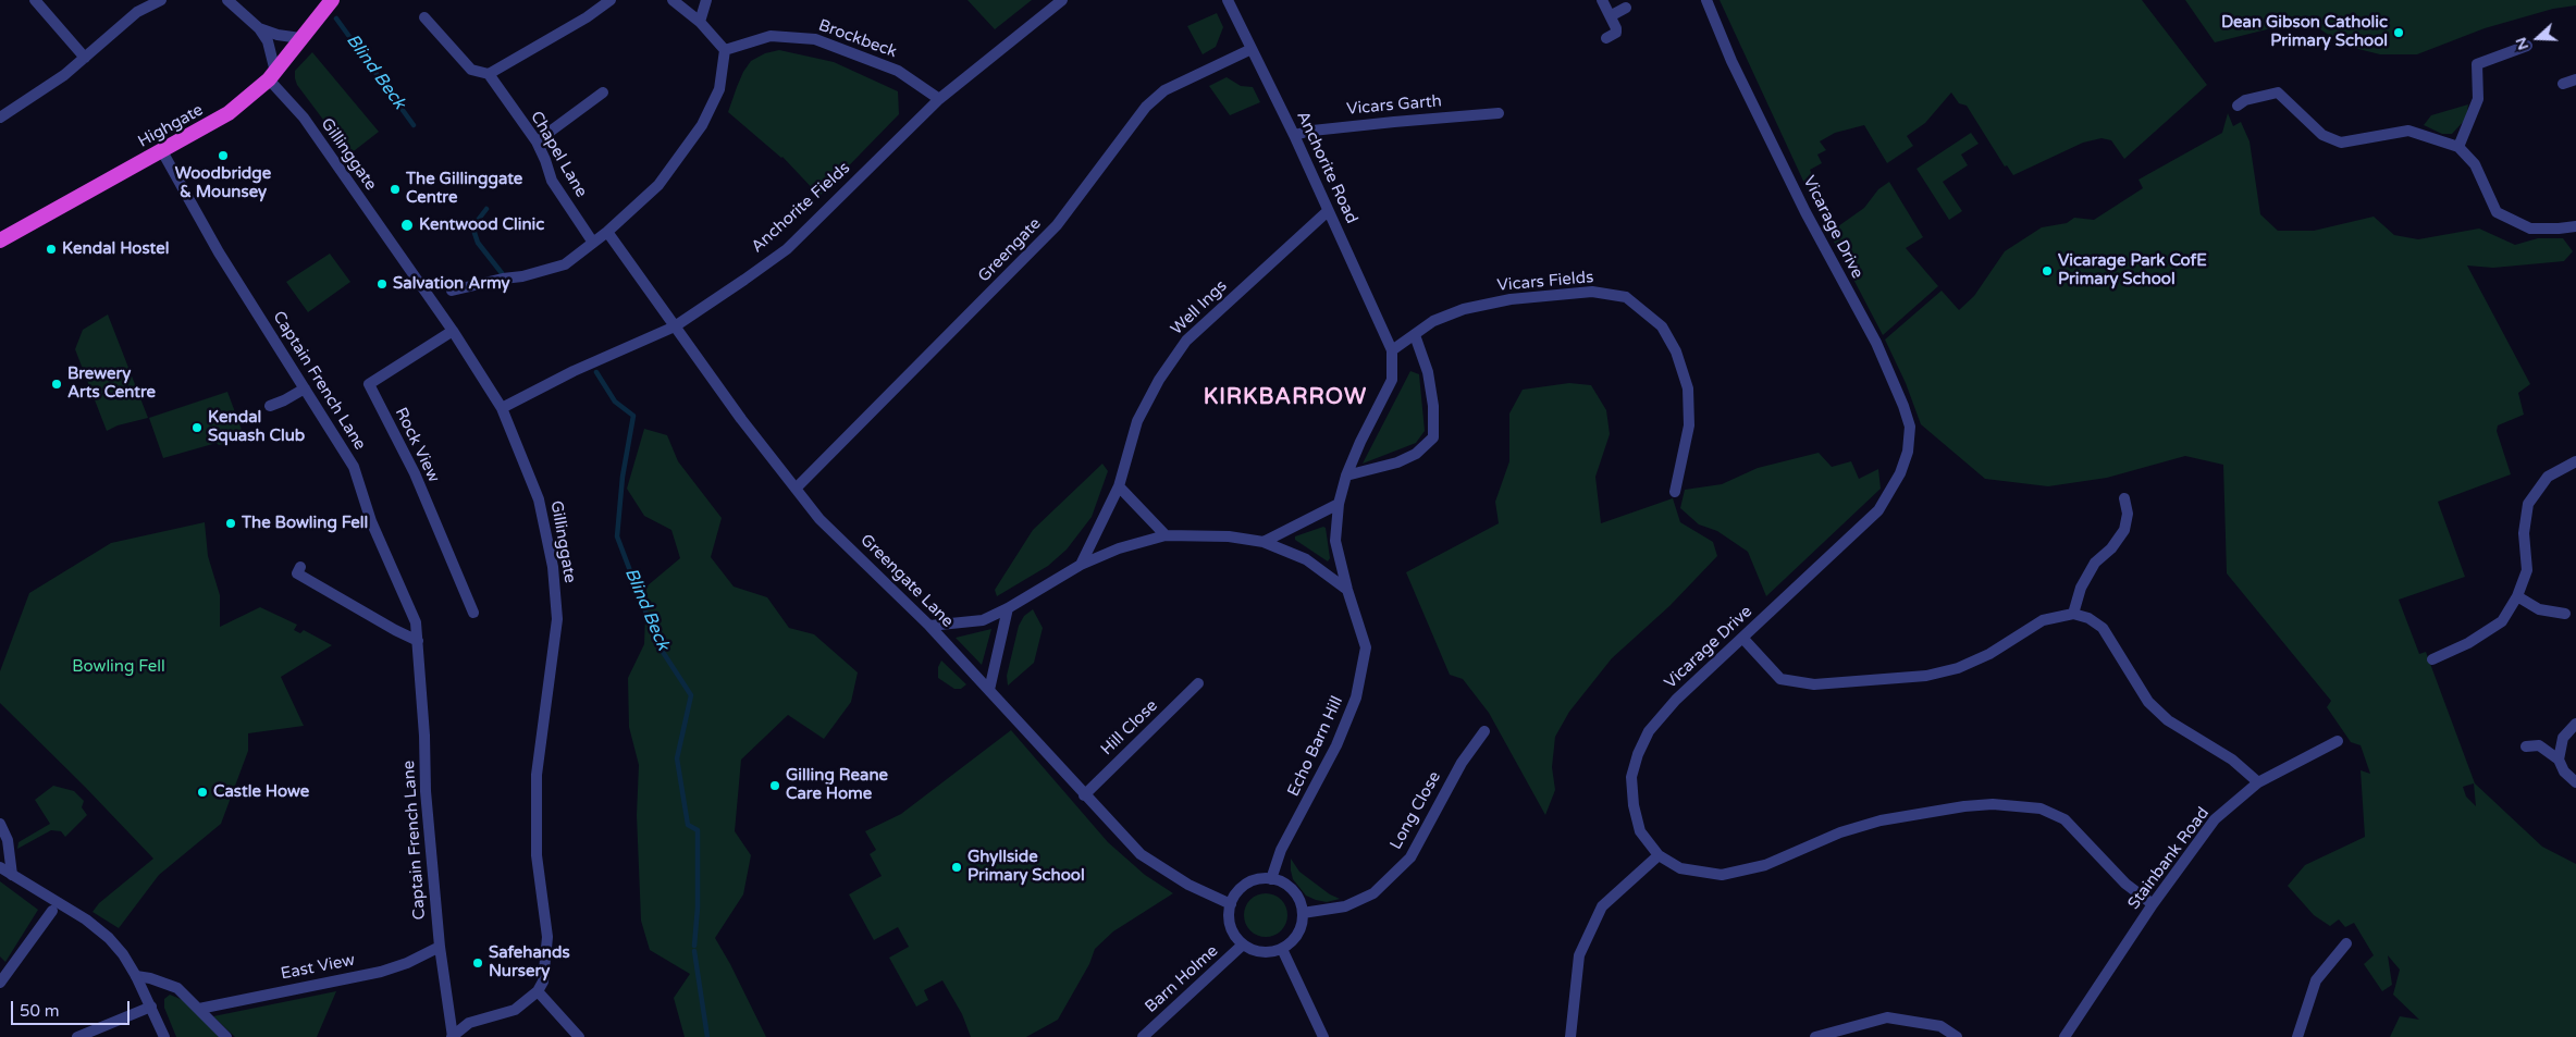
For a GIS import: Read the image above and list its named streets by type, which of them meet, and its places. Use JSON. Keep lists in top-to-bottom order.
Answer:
{
  "streets": {
    "highway": ["Highgate"],
    "street": [
      "Brockbeck",
      "Vicars Garth",
      "Gillinggate",
      "Chapel Lane",
      "Anchorite Road",
      "Anchorite Fields",
      "Vicarage Drive",
      "Greengate",
      "Vicars Fields",
      "Well Ings",
      "Captain French Lane",
      "Rock View",
      "Greengate Lane",
      "Hill Close",
      "Echo Barn Hill",
      "Long Close",
      "Stainbank Road",
      "East View",
      "Barn Holme"
    ]
  },
  "crossings": [
    ["Brockbeck", "Anchorite Fields"],
    ["Vicars Garth", "Anchorite Road"],
    ["Highgate", "Gillinggate"],
    ["Highgate", "Captain French Lane"],
    ["Gillinggate", "Anchorite Fields"],
    ["Gillinggate", "Rock View"],
    ["Anchorite Road", "Greengate"],
    ["Anchorite Road", "Vicars Fields"],
    ["Anchorite Road", "Well Ings"],
    ["Anchorite Road", "Echo Barn Hill"],
    ["Anchorite Fields", "Greengate Lane"],
    ["Vicarage Drive", "Stainbank Road"],
    ["Greengate", "Greengate Lane"],
    ["Vicars Fields", "Echo Barn Hill"],
    ["Captain French Lane", "East View"],
    ["Greengate Lane", "Hill Close"],
    ["Greengate Lane", "Echo Barn Hill"],
    ["Greengate Lane", "Long Close"],
    ["Greengate Lane", "Barn Holme"],
    ["Echo Barn Hill", "Long Close"],
    ["Echo Barn Hill", "Barn Holme"],
    ["Long Close", "Barn Holme"]
  ],
  "districts": ["KIRKBARROW"],
  "water": ["Blind Beck"],
  "parks": ["Bowling Fell"],
  "places": [
    "Dean Gibson Catholic Primary School",
    "Woodbridge & Mounsey",
    "The Gillinggate Centre",
    "Kentwood Clinic",
    "Kendal Hostel",
    "Vicarage Park CofE Primary School",
    "Salvation Army",
    "Brewery Arts Centre",
    "Kendal Squash Club",
    "The Bowling Fell",
    "Gilling Reane Care Home",
    "Castle Howe",
    "Ghyllside Primary School",
    "Safehands Nursery"
  ],
  "scale_bar": "50 m",
  "north": "left"
}
